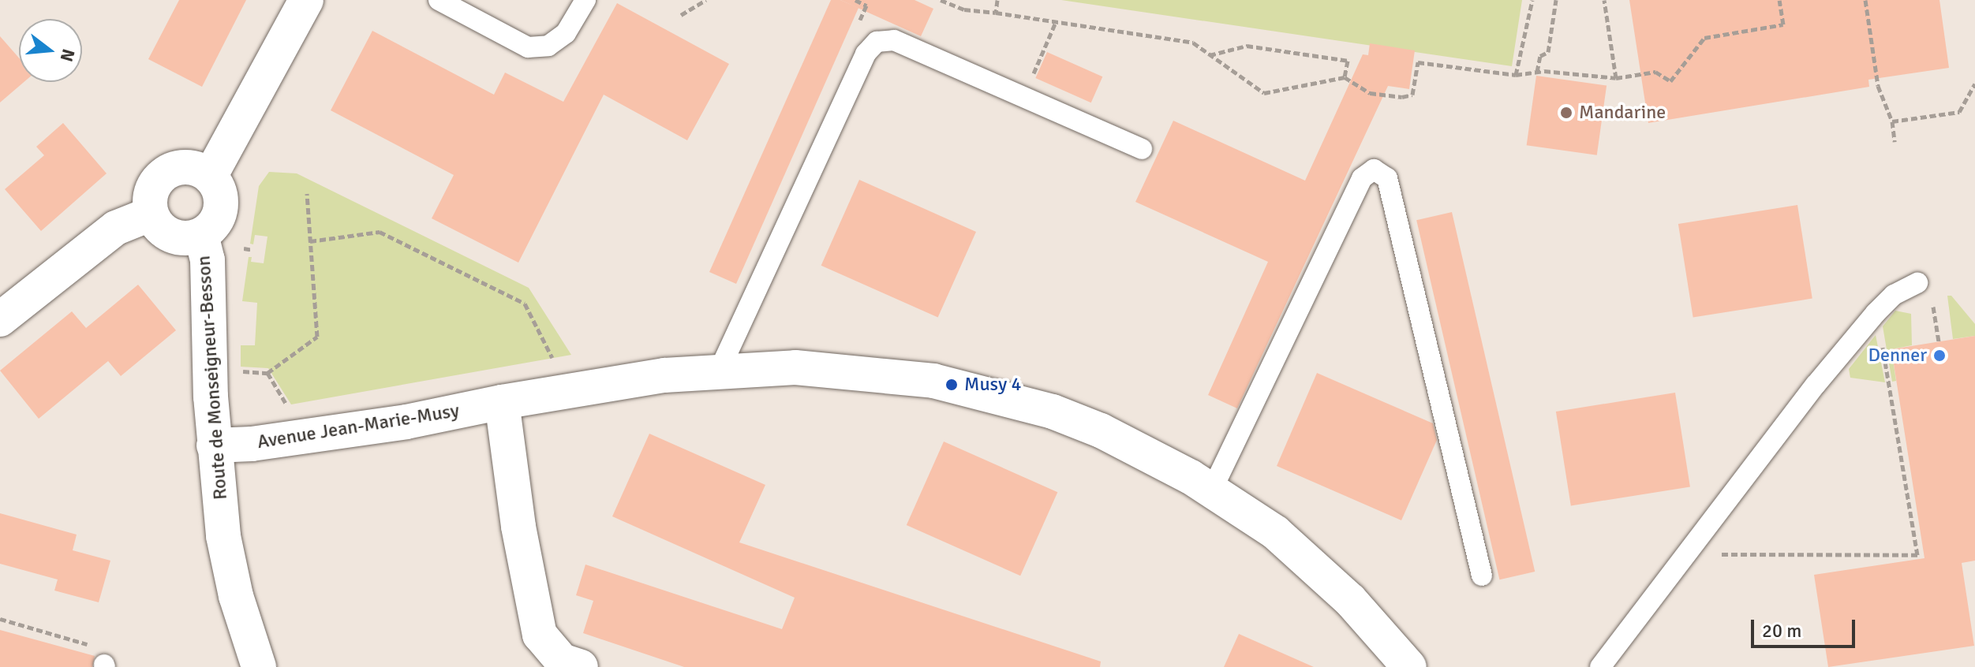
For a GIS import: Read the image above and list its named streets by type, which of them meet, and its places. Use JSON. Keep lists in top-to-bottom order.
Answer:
{
  "streets": {
    "street": ["Route de Monseigneur-Besson", "Avenue Jean-Marie-Musy"]
  },
  "crossings": [
    ["Route de Monseigneur-Besson", "Avenue Jean-Marie-Musy"]
  ],
  "places": ["Mandarine", "Denner", "Musy 4"],
  "scale_bar": "20 m",
  "north": "right"
}
